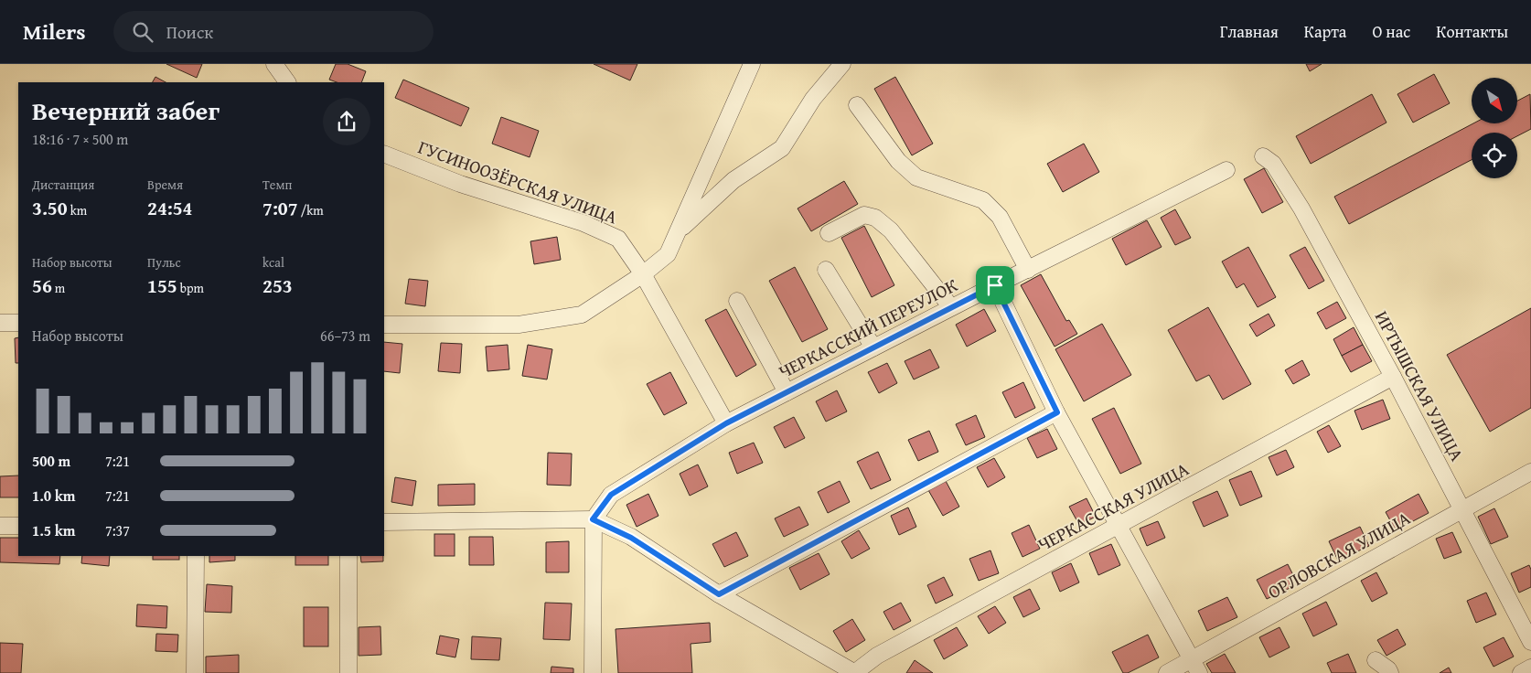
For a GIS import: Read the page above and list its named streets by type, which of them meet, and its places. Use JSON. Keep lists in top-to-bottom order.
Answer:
{
  "streets": {
    "street": [
      "ГУСИНООЗЁРСКАЯ УЛИЦА",
      "ЧЕРКАССКИЙ ПЕРЕУЛОК",
      "ИРТЫШСКАЯ УЛИЦА",
      "ЧЕРКАССКАЯ УЛИЦА",
      "ОРЛОВСКАЯ УЛИЦА"
    ]
  },
  "crossings": [
    ["ГУСИНООЗЁРСКАЯ УЛИЦА", "ЧЕРКАССКИЙ ПЕРЕУЛОК"],
    ["ИРТЫШСКАЯ УЛИЦА", "ЧЕРКАССКАЯ УЛИЦА"],
    ["ИРТЫШСКАЯ УЛИЦА", "ОРЛОВСКАЯ УЛИЦА"]
  ],
  "north": "bottom right",
  "page": {
    "header": "Milers",
    "search": "Поиск",
    "nav": [
      "Главная",
      "Карта",
      "О нас",
      "Контакты"
    ],
    "heading": ["Вечерний забег", "18:16 · 7 × 500 m"],
    "stats": [
      ["Дистанция", "3.50 km"],
      ["Время", "24:54"],
      ["Темп", "7:07 /km"],
      ["Набор высоты", "56 m"],
      ["Пульс", "155 bpm"],
      ["kcal", "253"]
    ],
    "chart": ["Набор высоты", "66–73 m"],
    "list": [
      {
        "name": "500 m",
        "note": "7:21"
      },
      {
        "name": "1.0 km",
        "note": "7:21"
      },
      {
        "name": "1.5 km",
        "note": "7:37"
      }
    ]
  }
}
